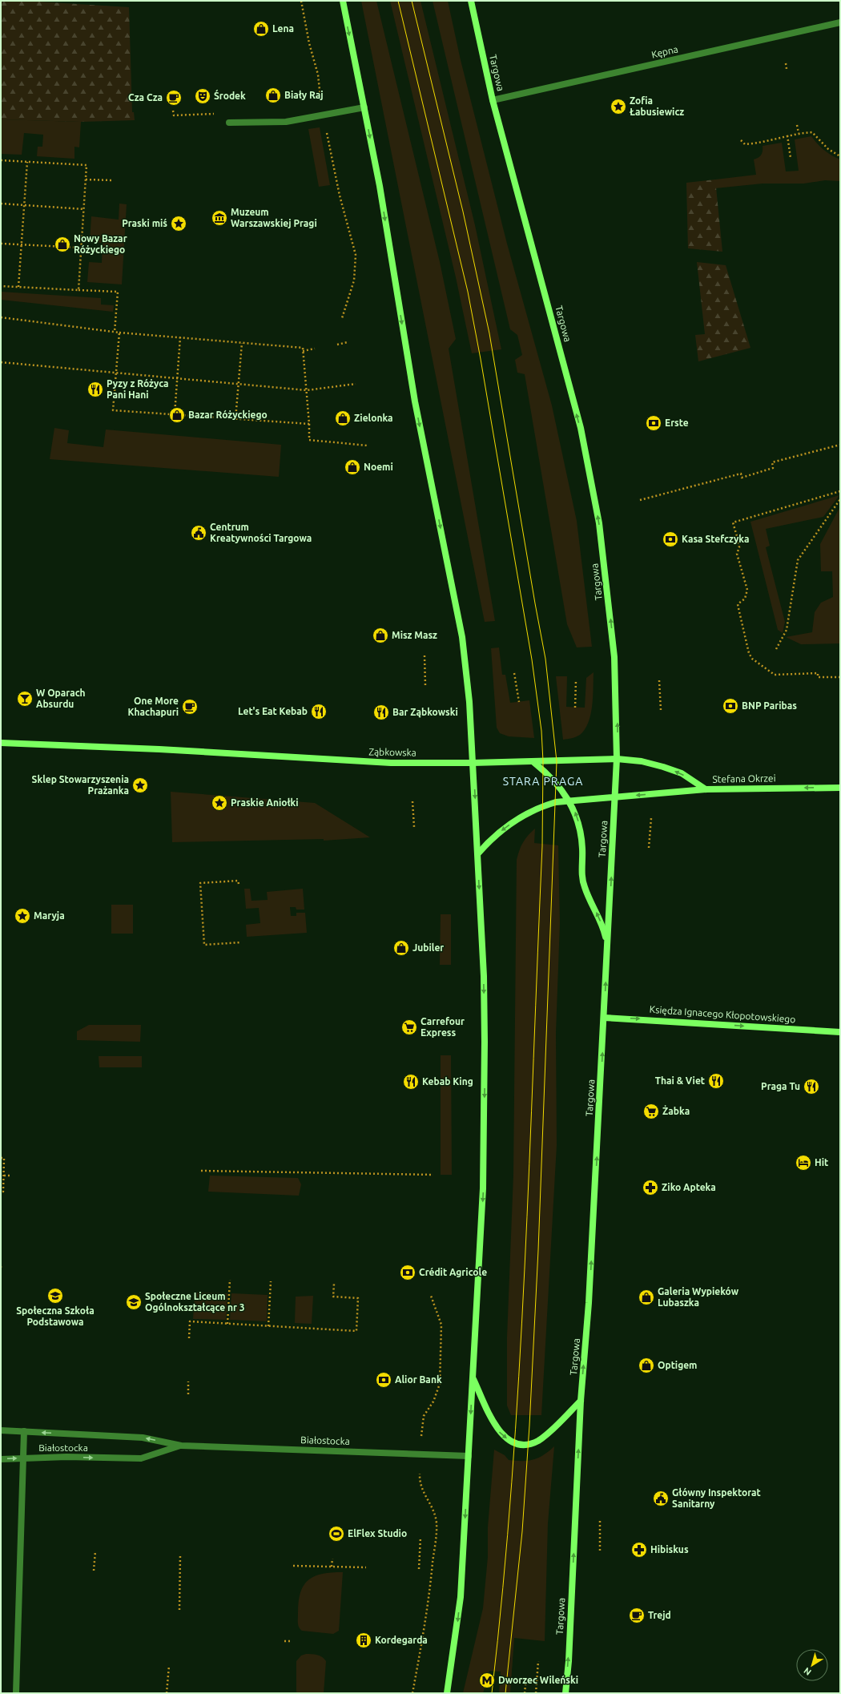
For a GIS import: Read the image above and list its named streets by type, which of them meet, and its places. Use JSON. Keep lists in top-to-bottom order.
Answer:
{
  "streets": {
    "main road": [
      "Targowa",
      "Ząbkowska",
      "Stefana Okrzei",
      "Księdza Ignacego Kłopotowskiego"
    ],
    "street": ["Kępna", "Białostocka"]
  },
  "crossings": [
    ["Kępna", "Targowa"],
    ["Targowa", "Ząbkowska"],
    ["Targowa", "Stefana Okrzei"],
    ["Targowa", "Księdza Ignacego Kłopotowskiego"],
    ["Ząbkowska", "Stefana Okrzei"]
  ],
  "one_way": ["Targowa", "Księdza Ignacego Kłopotowskiego"],
  "districts": ["STARA PRAGA"],
  "places": {
    "shop": [
      "Lena",
      "Biały Raj",
      "Nowy Bazar Różyckiego",
      "Bazar Różyckiego",
      "Zielonka",
      "Noemi",
      "Misz Masz",
      "Jubiler",
      "Galeria Wypieków Lubaszka",
      "Optigem"
    ],
    "theatre": ["Środek"],
    "cafe": ["Cza Cza", "One More Khachapuri", "Trejd"],
    "place": [
      "Zofia Łabusiewicz",
      "Praski miś",
      "Sklep Stowarzyszenia Prażanka",
      "Praskie Aniołki",
      "Maryja"
    ],
    "museum": ["Muzeum Warszawskiej Pragi"],
    "restaurant": [
      "Pyzy z Różyca Pani Hani",
      "Let's Eat Kebab",
      "Bar Ząbkowski",
      "Thai & Viet",
      "Kebab King",
      "Praga Tu"
    ],
    "bank": [
      "Erste",
      "Kasa Stefczyka",
      "BNP Paribas",
      "Crédit Agricole",
      "Alior Bank"
    ],
    "public building": ["Centrum Kreatywności Targowa", "Główny Inspektorat Sanitarny"],
    "bar": ["W Oparach Absurdu"],
    "supermarket": ["Carrefour Express", "Żabka"],
    "hotel": ["Hit"],
    "pharmacy": ["Ziko Apteka", "Hibiskus"],
    "school or university": ["Społeczna Szkoła Podstawowa", "Społeczne Liceum Ogólnokształcące nr 3"],
    "sports": ["ElFlex Studio"],
    "building": ["Kordegarda"],
    "metro station": ["Dworzec Wileński"]
  },
  "north": "bottom left"
}
